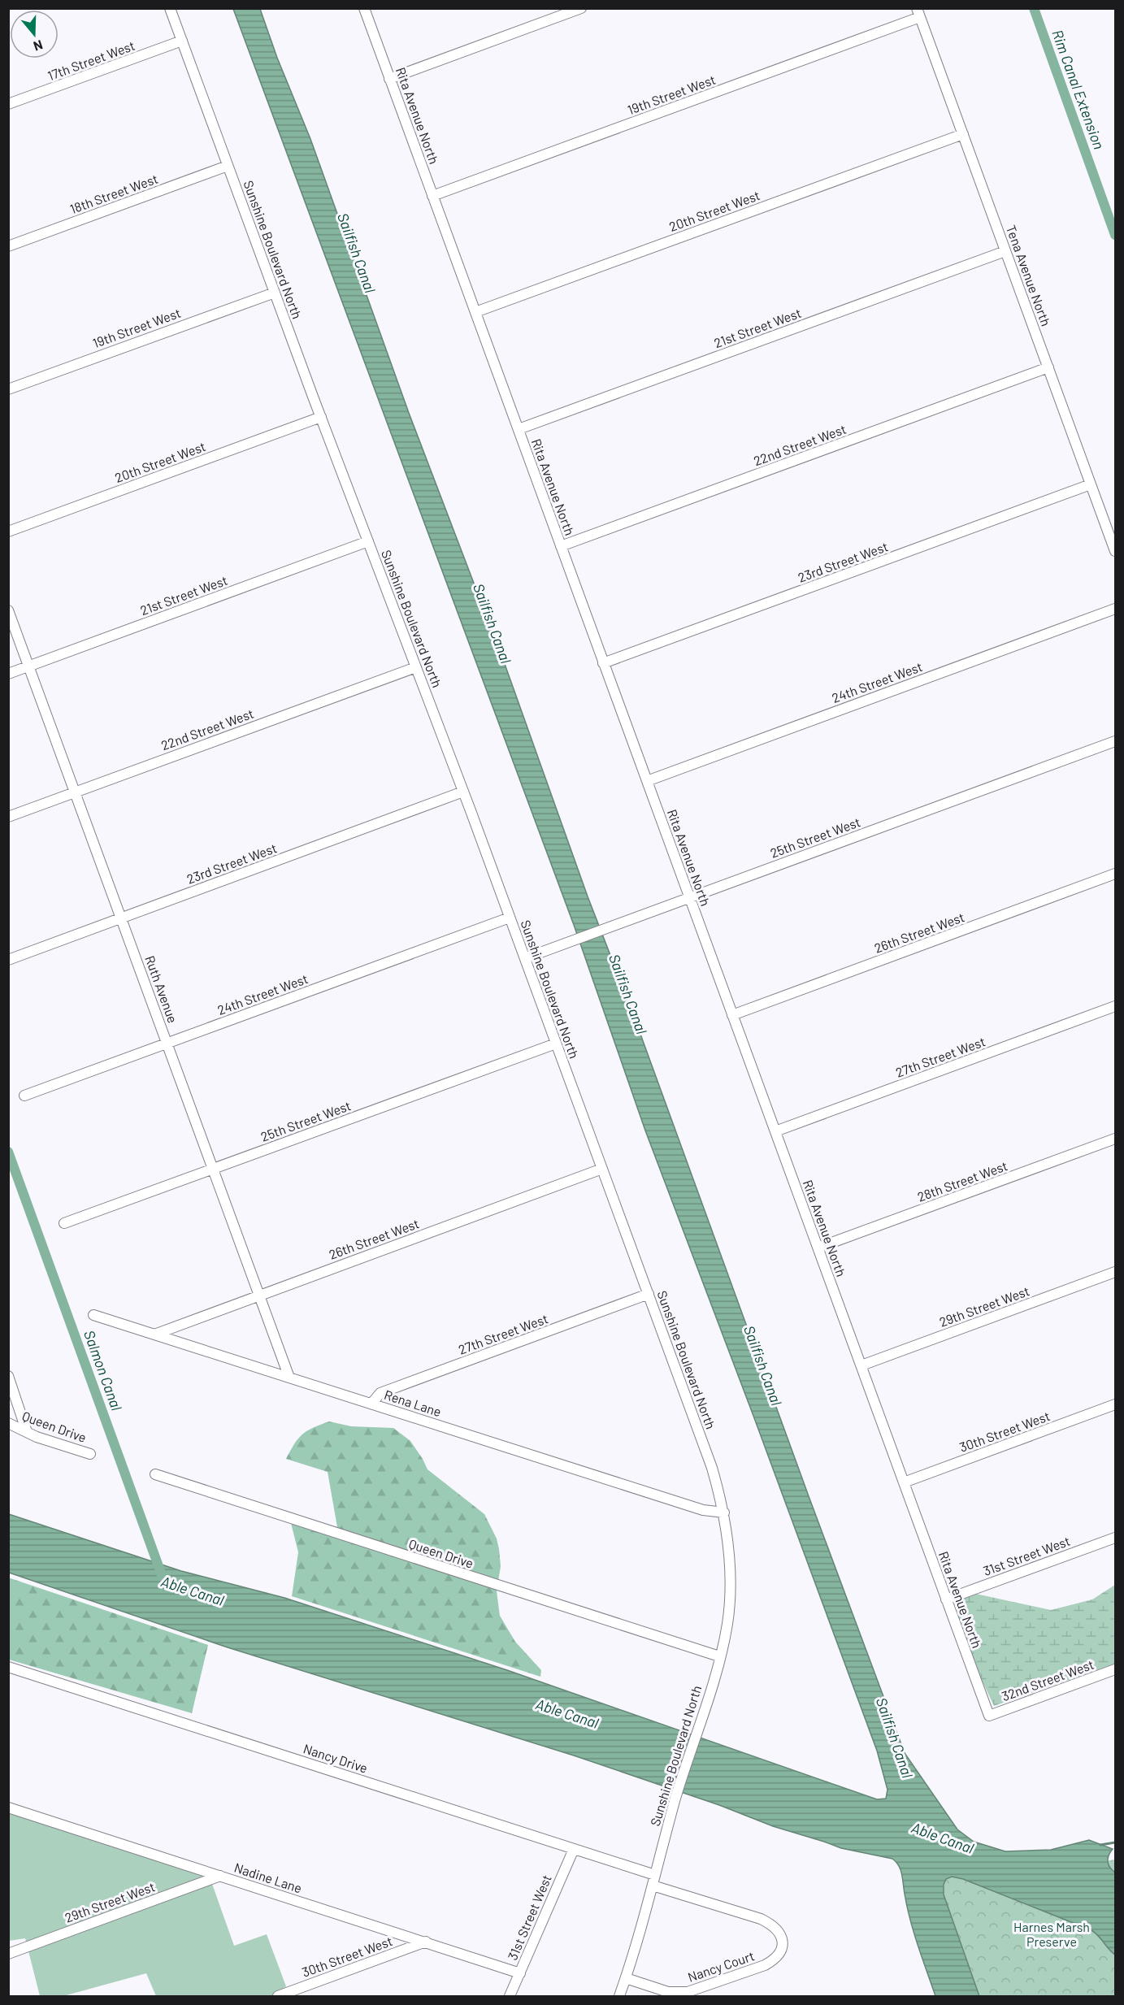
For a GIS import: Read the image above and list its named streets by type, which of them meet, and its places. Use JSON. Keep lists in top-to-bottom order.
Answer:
{
  "streets": {
    "street": [
      "17th Street West",
      "19th Street West",
      "Rita Avenue North",
      "18th Street West",
      "20th Street West",
      "Sunshine Boulevard North",
      "Tena Avenue North",
      "21st Street West",
      "22nd Street West",
      "23rd Street West",
      "24th Street West",
      "25th Street West",
      "26th Street West",
      "Ruth Avenue",
      "27th Street West",
      "28th Street West",
      "29th Street West",
      "Rena Lane",
      "Queen Drive",
      "30th Street West",
      "31st Street West",
      "32nd Street West",
      "Nancy Drive",
      "Nadine Lane",
      "Nancy Court"
    ]
  },
  "crossings": [
    ["17th Street West", "Sunshine Boulevard North"],
    ["19th Street West", "Rita Avenue North"],
    ["19th Street West", "Sunshine Boulevard North"],
    ["19th Street West", "Tena Avenue North"],
    ["Rita Avenue North", "20th Street West"],
    ["Rita Avenue North", "21st Street West"],
    ["Rita Avenue North", "22nd Street West"],
    ["Rita Avenue North", "23rd Street West"],
    ["Rita Avenue North", "24th Street West"],
    ["Rita Avenue North", "25th Street West"],
    ["Rita Avenue North", "26th Street West"],
    ["Rita Avenue North", "27th Street West"],
    ["Rita Avenue North", "28th Street West"],
    ["Rita Avenue North", "29th Street West"],
    ["Rita Avenue North", "30th Street West"],
    ["Rita Avenue North", "31st Street West"],
    ["Rita Avenue North", "32nd Street West"],
    ["18th Street West", "Sunshine Boulevard North"],
    ["20th Street West", "Sunshine Boulevard North"],
    ["20th Street West", "Tena Avenue North"],
    ["Sunshine Boulevard North", "21st Street West"],
    ["Sunshine Boulevard North", "22nd Street West"],
    ["Sunshine Boulevard North", "23rd Street West"],
    ["Sunshine Boulevard North", "24th Street West"],
    ["Sunshine Boulevard North", "25th Street West"],
    ["Sunshine Boulevard North", "26th Street West"],
    ["Sunshine Boulevard North", "27th Street West"],
    ["Sunshine Boulevard North", "Rena Lane"],
    ["Sunshine Boulevard North", "Queen Drive"],
    ["Sunshine Boulevard North", "Nancy Drive"],
    ["Sunshine Boulevard North", "Nancy Court"],
    ["Tena Avenue North", "21st Street West"],
    ["Tena Avenue North", "22nd Street West"],
    ["Tena Avenue North", "23rd Street West"],
    ["21st Street West", "Ruth Avenue"],
    ["22nd Street West", "Ruth Avenue"],
    ["23rd Street West", "Ruth Avenue"],
    ["24th Street West", "Ruth Avenue"],
    ["25th Street West", "Ruth Avenue"],
    ["26th Street West", "Ruth Avenue"],
    ["26th Street West", "Rena Lane"],
    ["Ruth Avenue", "Rena Lane"],
    ["27th Street West", "Rena Lane"],
    ["29th Street West", "Nadine Lane"],
    ["30th Street West", "Nadine Lane"],
    ["31st Street West", "Nancy Drive"],
    ["31st Street West", "Nadine Lane"]
  ],
  "water": [
    "Rim Canal Extension",
    "Sailfish Canal",
    "Salmon Canal",
    "Able Canal"
  ],
  "parks": ["Harnes Marsh Preserve"],
  "north": "bottom"
}
